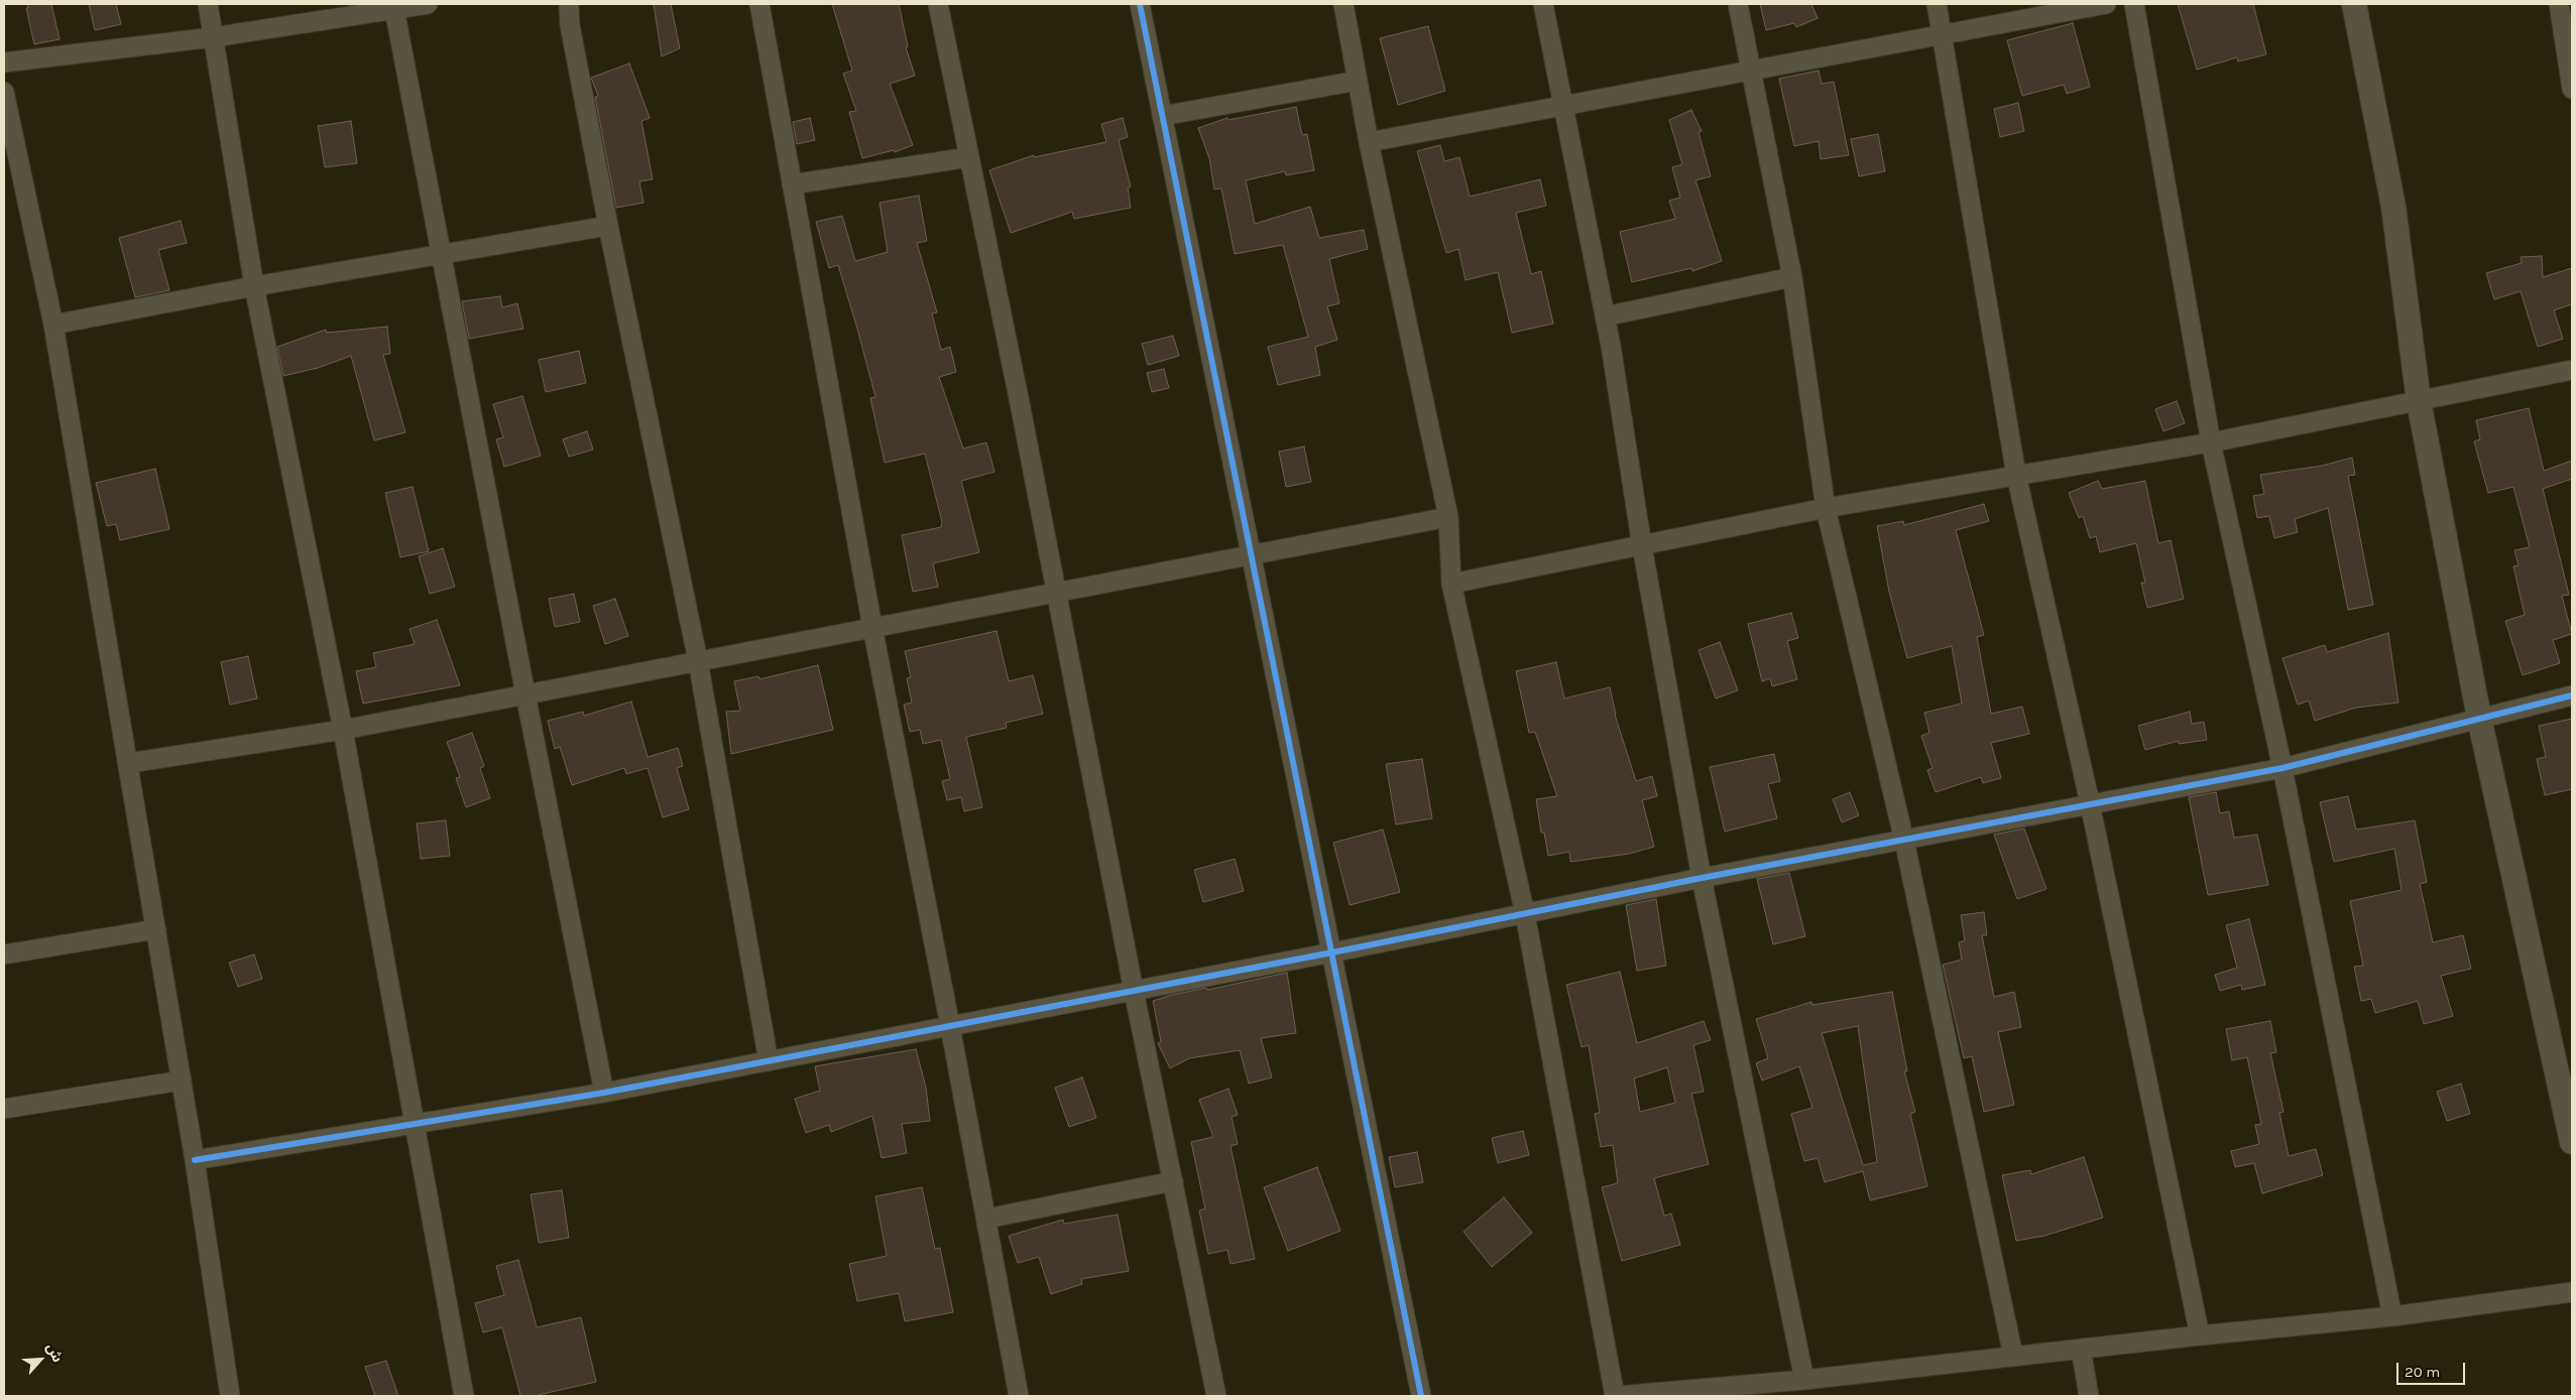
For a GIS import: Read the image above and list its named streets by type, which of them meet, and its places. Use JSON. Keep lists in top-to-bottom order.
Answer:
{
  "scale_bar": "20 m",
  "north": "top right"
}
